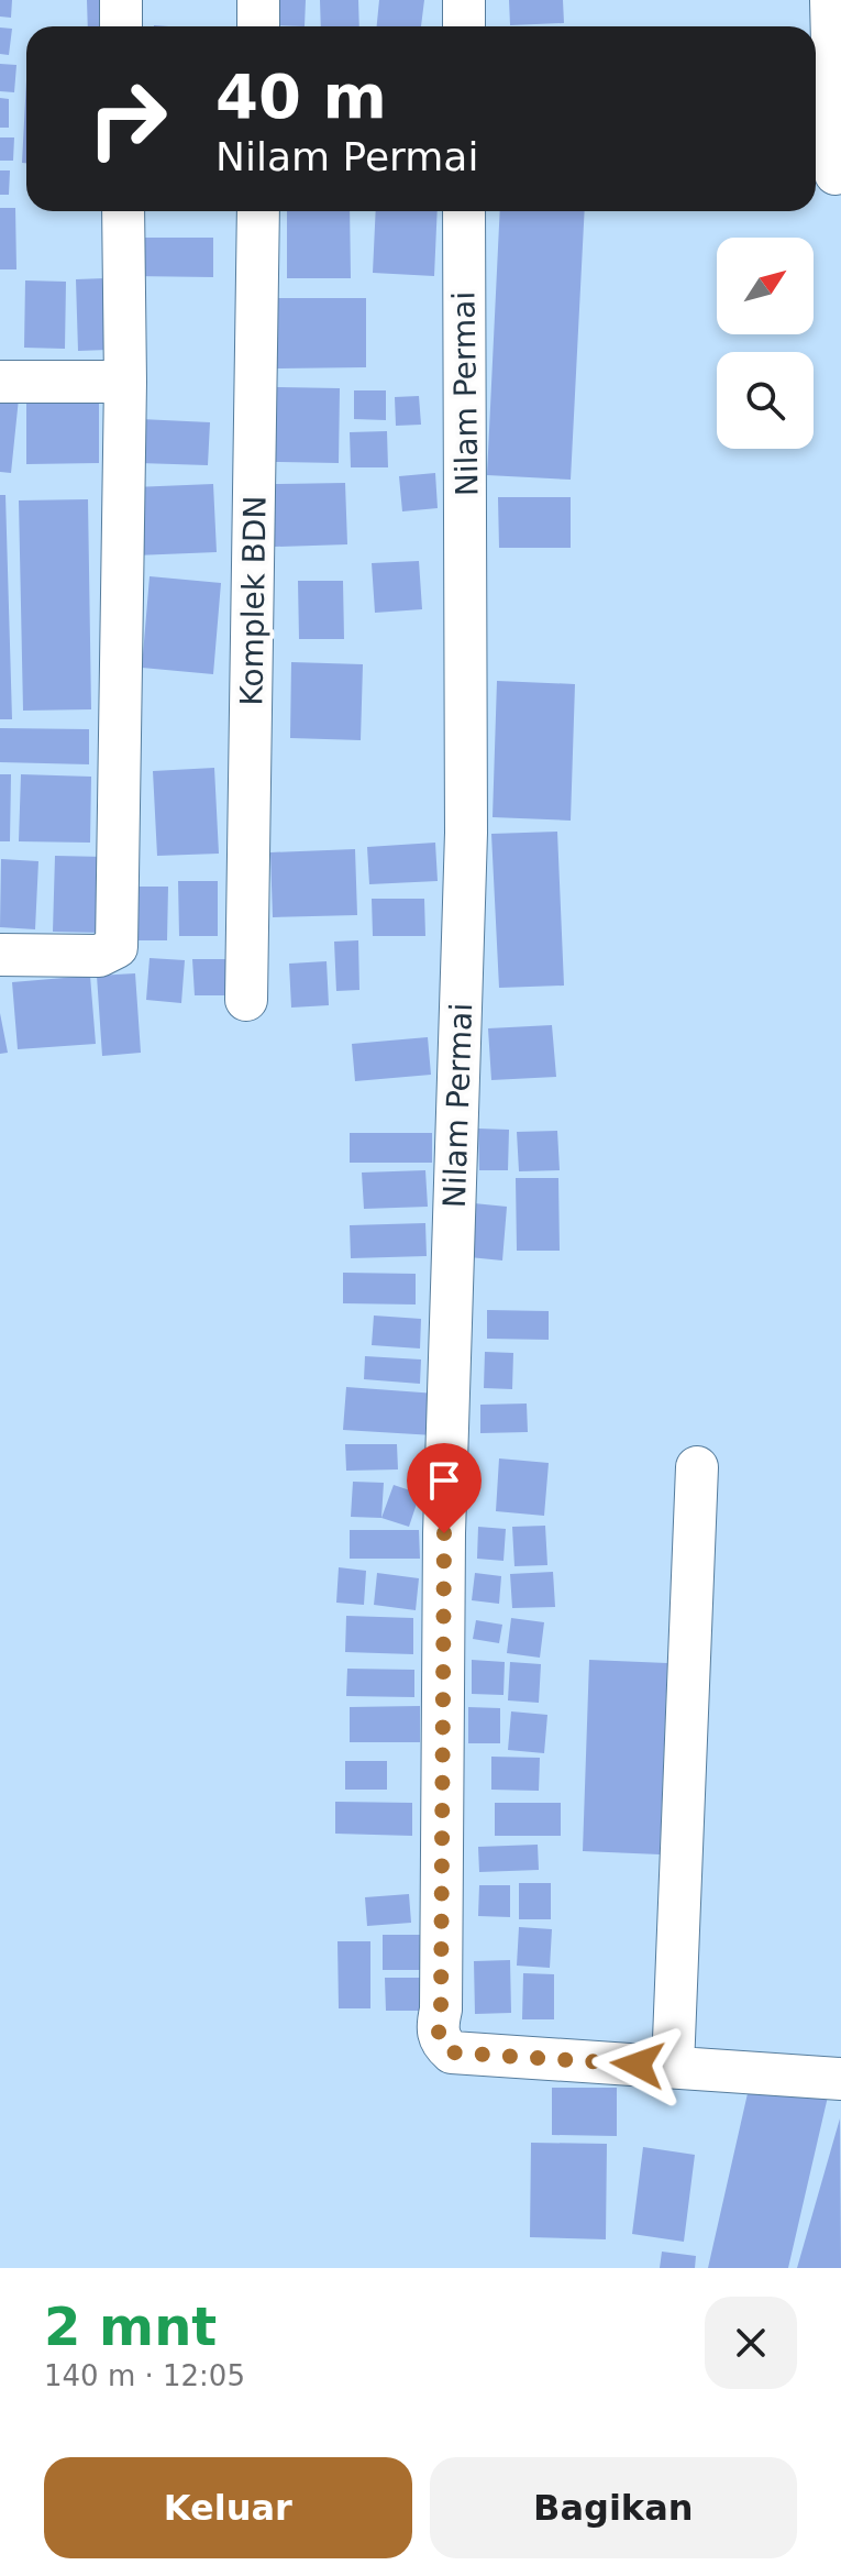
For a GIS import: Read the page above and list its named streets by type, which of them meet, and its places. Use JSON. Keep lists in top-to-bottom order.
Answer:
{
  "streets": {
    "street": ["Nilam Permai", "Komplek BDN"]
  },
  "north": "top right",
  "page": {
    "turn": ["40 m", "Nilam Permai"],
    "heading": ["2 mnt", "140 m · 12:05"],
    "buttons": ["Keluar", "Bagikan"]
  }
}
